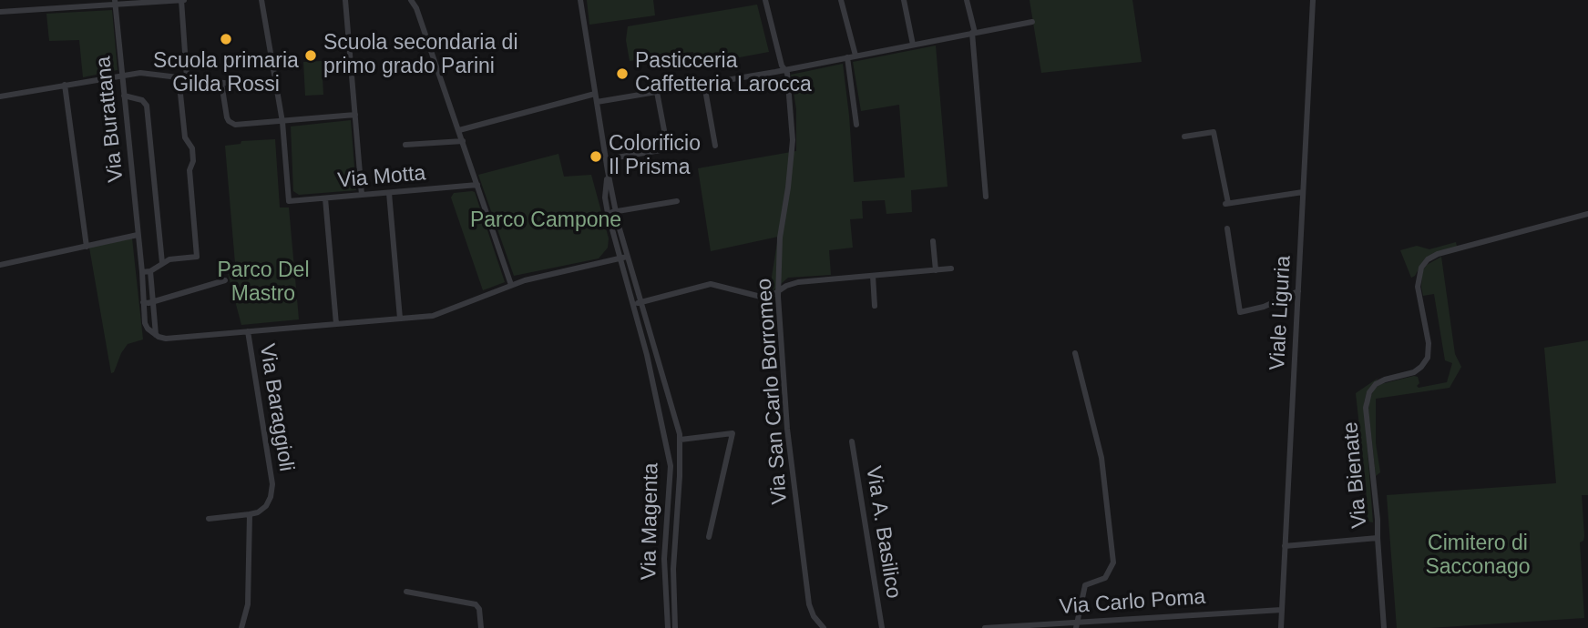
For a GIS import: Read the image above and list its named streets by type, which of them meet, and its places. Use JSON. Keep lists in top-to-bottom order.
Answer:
{
  "streets": {
    "street": [
      "Via Burattana",
      "Via Motta",
      "Viale Liguria",
      "Via San Carlo Borromeo",
      "Via Baraggioli",
      "Via Bienate",
      "Via Magenta",
      "Via A. Basilico",
      "Via Carlo Poma"
    ]
  },
  "crossings": [
    ["Viale Liguria", "Via Carlo Poma"]
  ],
  "parks": ["Parco Campone", "Parco Del Mastro", "Cimitero di Sacconago"],
  "places": [
    "Scuola primaria Gilda Rossi",
    "Scuola secondaria di primo grado Parini",
    "Pasticceria Caffetteria Larocca",
    "Colorificio Il Prisma"
  ]
}
